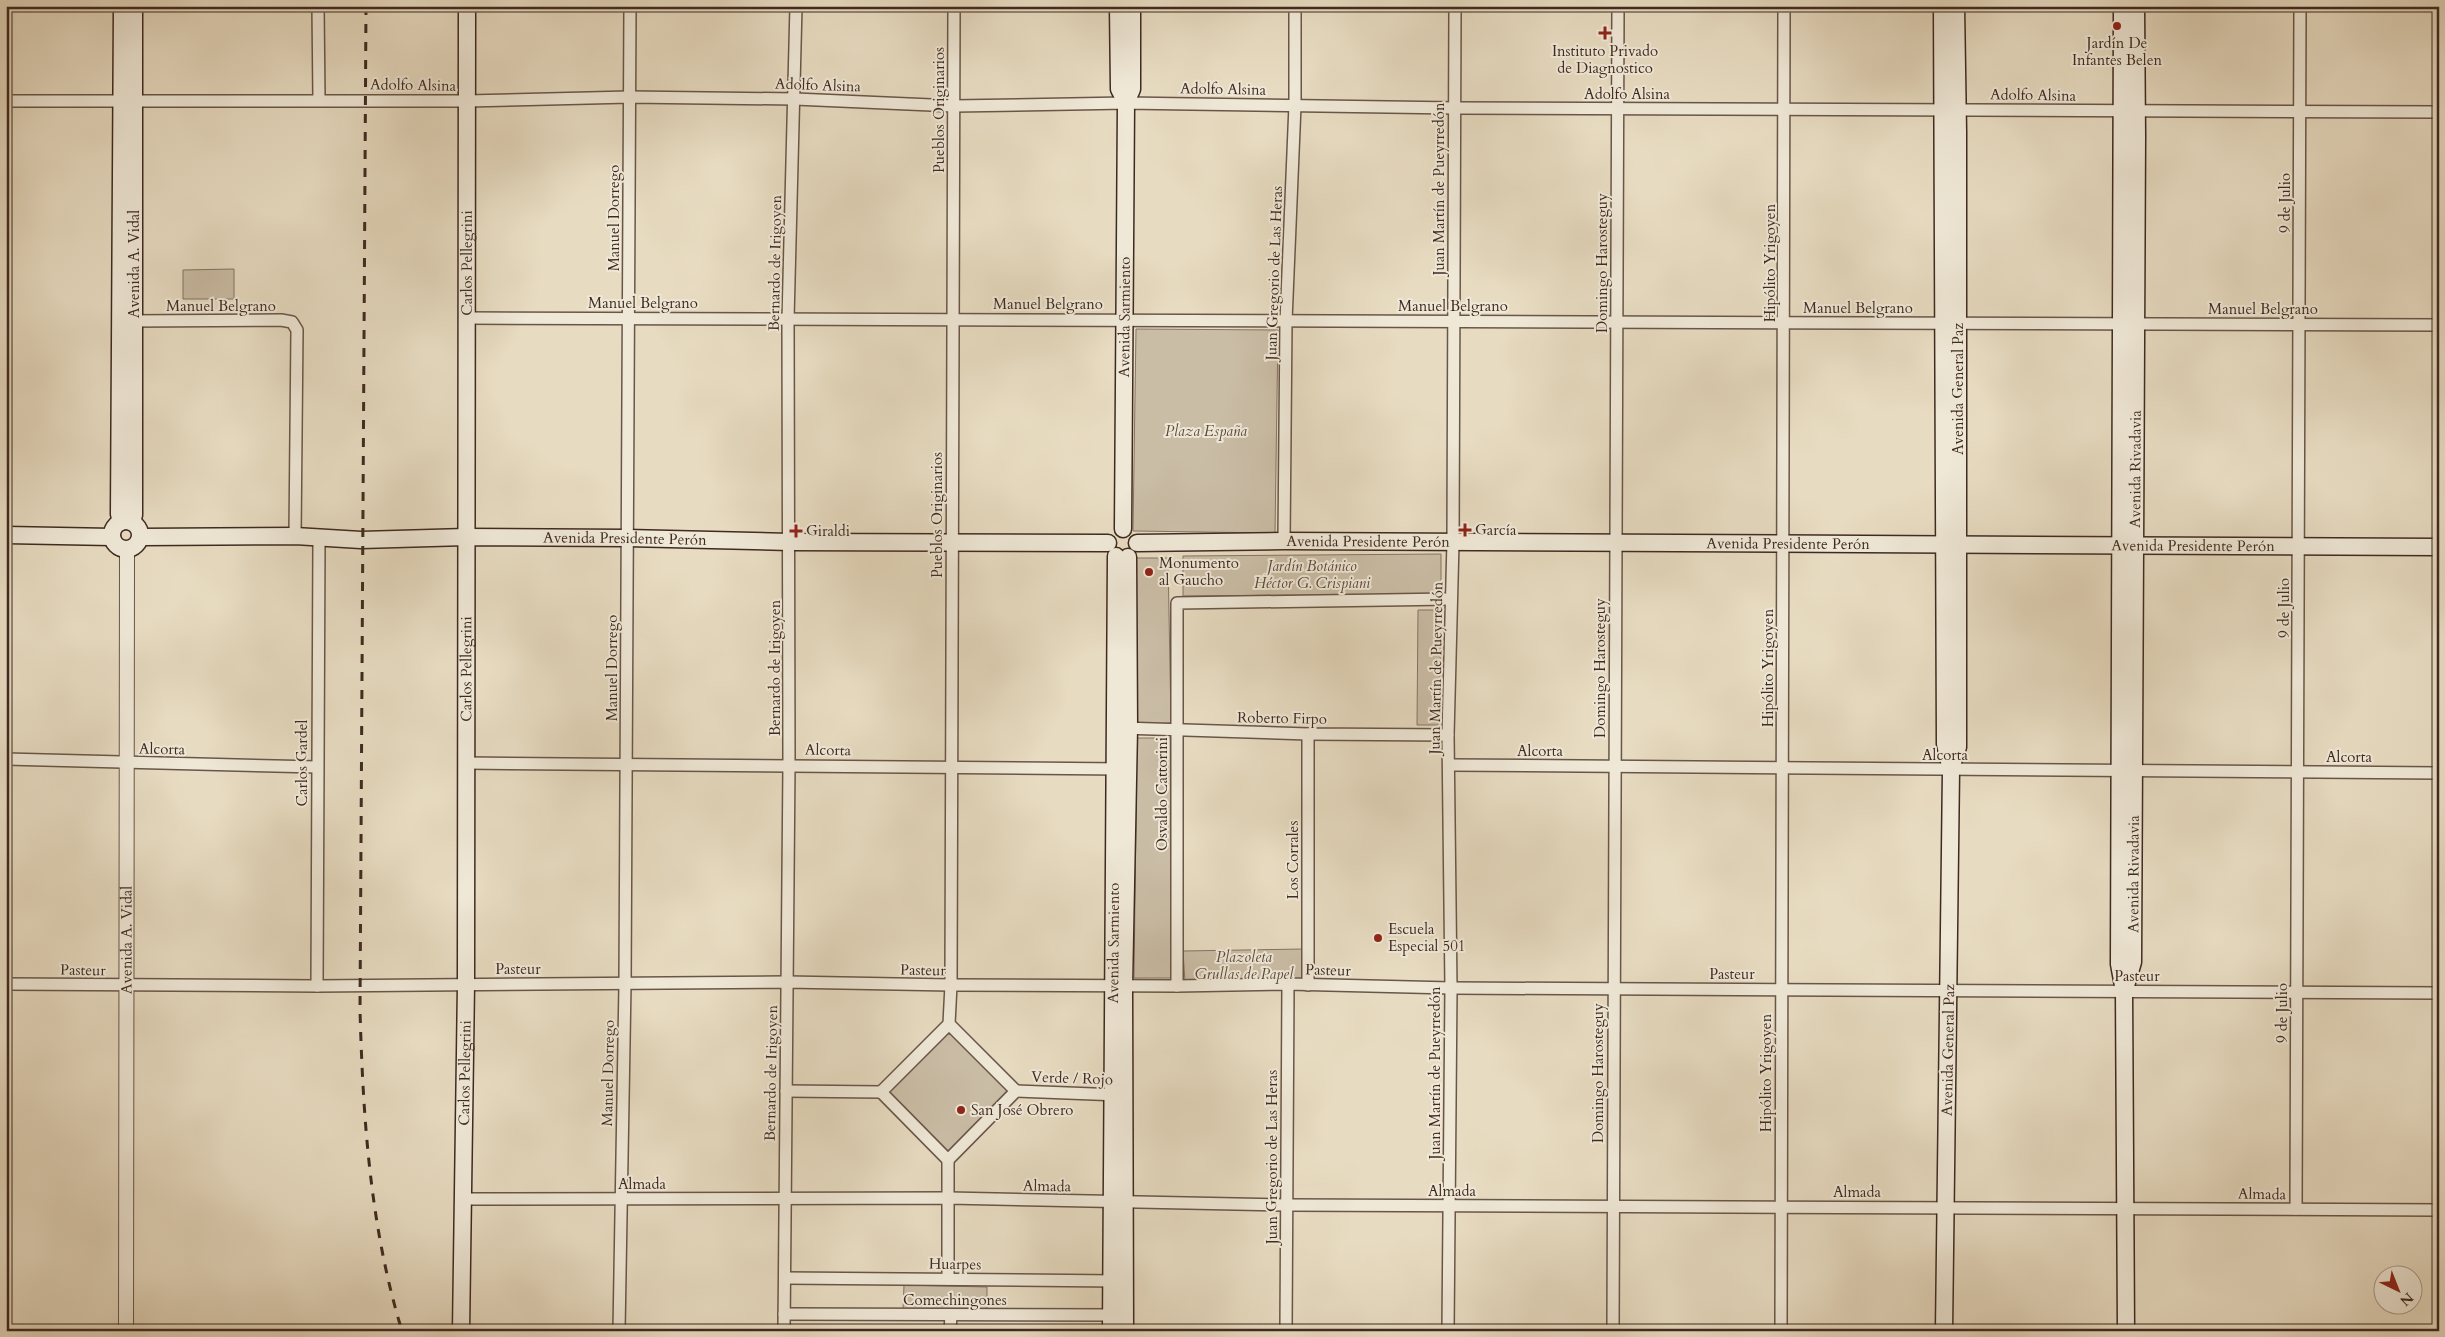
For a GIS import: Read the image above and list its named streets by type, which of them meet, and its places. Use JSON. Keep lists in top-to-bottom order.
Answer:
{
  "streets": {
    "main road": [
      "Avenida A. Vidal",
      "Carlos Pellegrini",
      "Avenida Sarmiento",
      "Avenida General Paz",
      "Avenida Rivadavia",
      "Avenida Presidente Perón"
    ],
    "street": [
      "Adolfo Alsina",
      "Pueblos Originarios",
      "Juan Martín de Pueyrredón",
      "9 de Julio",
      "Manuel Dorrego",
      "Bernardo de Irigoyen",
      "Domingo Harosteguy",
      "Hipólito Yrigoyen",
      "Juan Gregorio de Las Heras",
      "Manuel Belgrano",
      "Roberto Firpo",
      "Alcorta",
      "Carlos Gardel",
      "Osvaldo Cattorini",
      "Los Corrales",
      "Pasteur",
      "Verde / Rojo",
      "Almada",
      "Huarpes",
      "Comechingones"
    ]
  },
  "crossings": [
    ["Adolfo Alsina", "Pueblos Originarios"],
    ["Adolfo Alsina", "Juan Martín de Pueyrredón"],
    ["Adolfo Alsina", "9 de Julio"],
    ["Adolfo Alsina", "Manuel Dorrego"],
    ["Adolfo Alsina", "Bernardo de Irigoyen"],
    ["Adolfo Alsina", "Domingo Harosteguy"],
    ["Adolfo Alsina", "Hipólito Yrigoyen"],
    ["Adolfo Alsina", "Avenida A. Vidal"],
    ["Adolfo Alsina", "Carlos Pellegrini"],
    ["Adolfo Alsina", "Juan Gregorio de Las Heras"],
    ["Adolfo Alsina", "Avenida Sarmiento"],
    ["Adolfo Alsina", "Avenida General Paz"],
    ["Adolfo Alsina", "Avenida Rivadavia"],
    ["Pueblos Originarios", "Manuel Belgrano"],
    ["Pueblos Originarios", "Avenida Presidente Perón"],
    ["Pueblos Originarios", "Alcorta"],
    ["Pueblos Originarios", "Pasteur"],
    ["Juan Martín de Pueyrredón", "Manuel Belgrano"],
    ["Juan Martín de Pueyrredón", "Avenida Presidente Perón"],
    ["Juan Martín de Pueyrredón", "Roberto Firpo"],
    ["Juan Martín de Pueyrredón", "Alcorta"],
    ["Juan Martín de Pueyrredón", "Osvaldo Cattorini"],
    ["Juan Martín de Pueyrredón", "Pasteur"],
    ["Juan Martín de Pueyrredón", "Almada"],
    ["9 de Julio", "Manuel Belgrano"],
    ["9 de Julio", "Avenida Presidente Perón"],
    ["9 de Julio", "Alcorta"],
    ["9 de Julio", "Pasteur"],
    ["9 de Julio", "Almada"],
    ["Manuel Dorrego", "Manuel Belgrano"],
    ["Manuel Dorrego", "Avenida Presidente Perón"],
    ["Manuel Dorrego", "Alcorta"],
    ["Manuel Dorrego", "Pasteur"],
    ["Manuel Dorrego", "Almada"],
    ["Bernardo de Irigoyen", "Manuel Belgrano"],
    ["Bernardo de Irigoyen", "Avenida Presidente Perón"],
    ["Bernardo de Irigoyen", "Alcorta"],
    ["Bernardo de Irigoyen", "Pasteur"],
    ["Bernardo de Irigoyen", "Almada"],
    ["Bernardo de Irigoyen", "Huarpes"],
    ["Bernardo de Irigoyen", "Comechingones"],
    ["Domingo Harosteguy", "Manuel Belgrano"],
    ["Domingo Harosteguy", "Avenida Presidente Perón"],
    ["Domingo Harosteguy", "Alcorta"],
    ["Domingo Harosteguy", "Pasteur"],
    ["Domingo Harosteguy", "Almada"],
    ["Hipólito Yrigoyen", "Manuel Belgrano"],
    ["Hipólito Yrigoyen", "Avenida Presidente Perón"],
    ["Hipólito Yrigoyen", "Alcorta"],
    ["Hipólito Yrigoyen", "Pasteur"],
    ["Hipólito Yrigoyen", "Almada"],
    ["Avenida A. Vidal", "Manuel Belgrano"],
    ["Avenida A. Vidal", "Avenida Presidente Perón"],
    ["Avenida A. Vidal", "Alcorta"],
    ["Avenida A. Vidal", "Pasteur"],
    ["Carlos Pellegrini", "Manuel Belgrano"],
    ["Carlos Pellegrini", "Avenida Presidente Perón"],
    ["Carlos Pellegrini", "Alcorta"],
    ["Carlos Pellegrini", "Pasteur"],
    ["Carlos Pellegrini", "Almada"],
    ["Juan Gregorio de Las Heras", "Manuel Belgrano"],
    ["Juan Gregorio de Las Heras", "Avenida Presidente Perón"],
    ["Juan Gregorio de Las Heras", "Pasteur"],
    ["Juan Gregorio de Las Heras", "Almada"],
    ["Manuel Belgrano", "Avenida Sarmiento"],
    ["Manuel Belgrano", "Avenida General Paz"],
    ["Manuel Belgrano", "Avenida Rivadavia"],
    ["Manuel Belgrano", "Avenida Presidente Perón"],
    ["Avenida Sarmiento", "Avenida Presidente Perón"],
    ["Avenida Sarmiento", "Roberto Firpo"],
    ["Avenida Sarmiento", "Alcorta"],
    ["Avenida Sarmiento", "Pasteur"],
    ["Avenida Sarmiento", "Verde / Rojo"],
    ["Avenida Sarmiento", "Almada"],
    ["Avenida Sarmiento", "Huarpes"],
    ["Avenida Sarmiento", "Comechingones"],
    ["Avenida General Paz", "Avenida Presidente Perón"],
    ["Avenida General Paz", "Alcorta"],
    ["Avenida General Paz", "Pasteur"],
    ["Avenida General Paz", "Almada"],
    ["Avenida Rivadavia", "Avenida Presidente Perón"],
    ["Avenida Rivadavia", "Alcorta"],
    ["Avenida Rivadavia", "Pasteur"],
    ["Avenida Rivadavia", "Almada"],
    ["Avenida Presidente Perón", "Carlos Gardel"],
    ["Roberto Firpo", "Osvaldo Cattorini"],
    ["Roberto Firpo", "Los Corrales"],
    ["Alcorta", "Carlos Gardel"],
    ["Carlos Gardel", "Pasteur"],
    ["Osvaldo Cattorini", "Pasteur"],
    ["Los Corrales", "Pasteur"]
  ],
  "parks": ["Plaza España", "Jardín Botánico Héctor G. Crispiani", "Plazoleta Grullas de Papel"],
  "places": {
    "other": [
      "Jardín De Infantes Belen",
      "Monumento al Gaucho",
      "Escuela Especial 501",
      "San José Obrero"
    ],
    "health": ["Instituto Privado de Diagnostico", "García", "Giraldi"]
  },
  "north": "bottom right"
}
